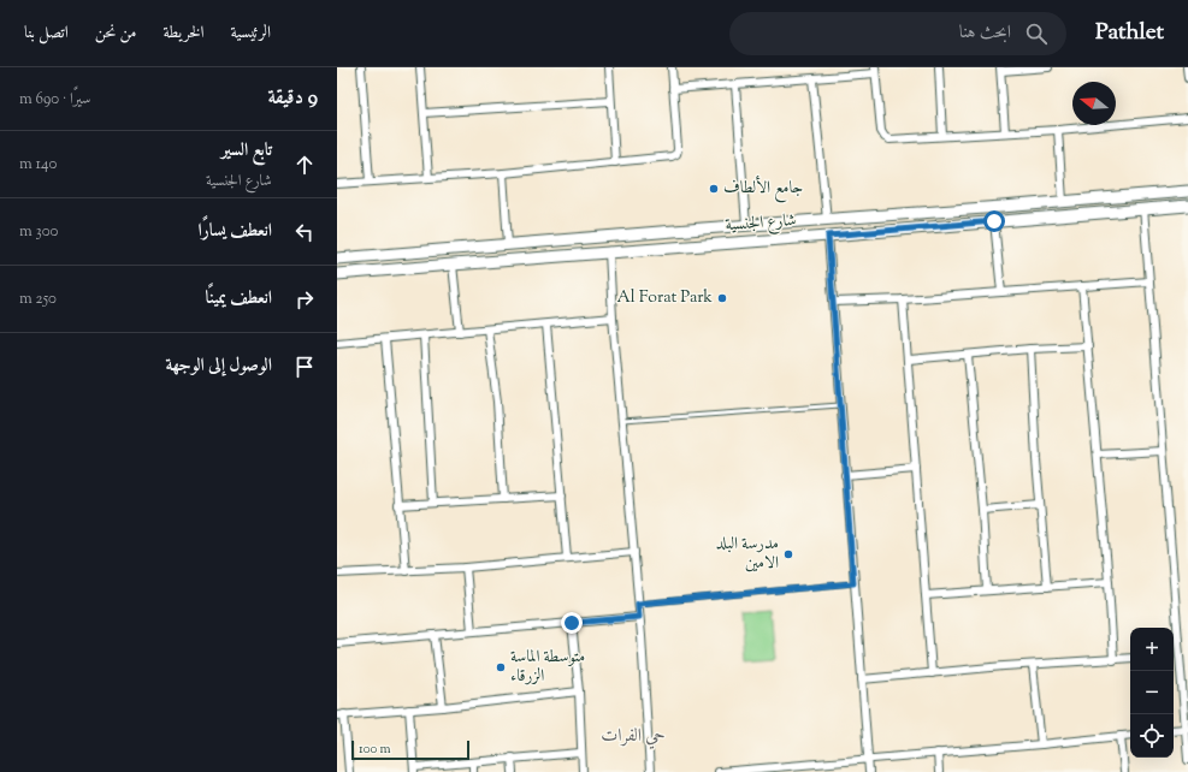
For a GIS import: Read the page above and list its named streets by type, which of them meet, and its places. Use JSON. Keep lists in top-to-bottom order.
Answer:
{
  "streets": {
    "main road": ["شارع الجنسية"]
  },
  "districts": ["حي الفرات"],
  "places": [
    "جامع الألطاف",
    "Al Forat Park",
    "مدرسة البلد الامين",
    "متوسطة الماسة الزرقاء"
  ],
  "scale_bar": "100 m",
  "north": "left",
  "page": {
    "header": "Pathlet",
    "search": "ابحث هنا",
    "nav": [
      "الرئيسية",
      "الخريطة",
      "من نحن",
      "اتصل بنا"
    ],
    "heading": ["9 دقيقة", "سيرًا · 690 m"],
    "list": [
      ["تابع السير", "شارع الجنسية", "140 m"],
      ["انعطف يسارًا", "300 m"],
      ["انعطف يمينًا", "250 m"],
      "الوصول إلى الوجهة"
    ],
    "map_buttons": ["+", "−"],
    "scale": "100 m"
  }
}
